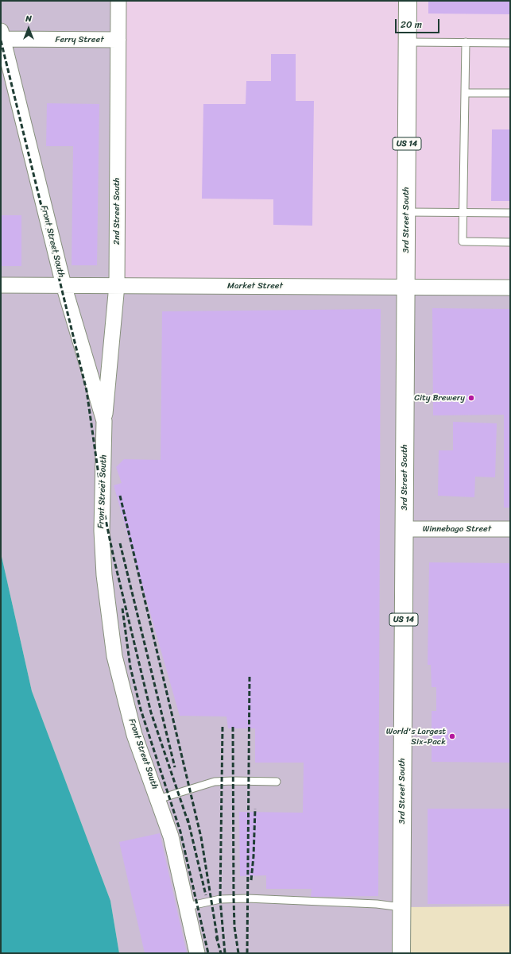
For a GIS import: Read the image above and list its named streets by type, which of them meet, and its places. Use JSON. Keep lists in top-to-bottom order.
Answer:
{
  "streets": {
    "highway": ["US 14", "3rd Street South"],
    "street": [
      "Ferry Street",
      "2nd Street South",
      "Front Street South",
      "Market Street",
      "Winnebago Street"
    ]
  },
  "crossings": [
    ["Ferry Street", "2nd Street South"],
    ["Ferry Street", "Front Street South"],
    ["2nd Street South", "Front Street South"],
    ["2nd Street South", "Market Street"],
    ["3rd Street South", "Market Street"],
    ["3rd Street South", "Winnebago Street"],
    ["Front Street South", "Market Street"]
  ],
  "places": ["City Brewery", "World's Largest Six-Pack"],
  "scale_bar": "20 m",
  "north": "top"
}
